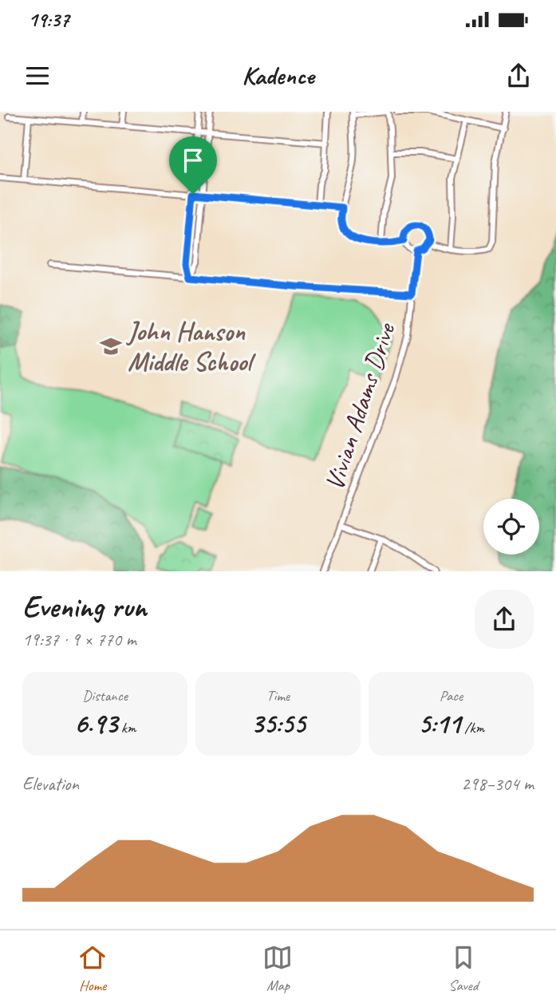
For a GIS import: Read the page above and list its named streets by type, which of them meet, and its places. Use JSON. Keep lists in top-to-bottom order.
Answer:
{
  "streets": {
    "street": ["Vivian Adams Drive"]
  },
  "places": {
    "school or university": ["John Hanson Middle School"]
  },
  "page": {
    "status": "19:37",
    "header": "Kadence",
    "heading": ["Evening run", "19:37 · 9 × 770 m"],
    "stats": [
      ["Distance", "6.93 km"],
      ["Time", "35:55"],
      ["Pace", "5:11 /km"]
    ],
    "chart": ["Elevation", "298–304 m"],
    "tabs": ["Home", "Map", "Saved"]
  }
}
